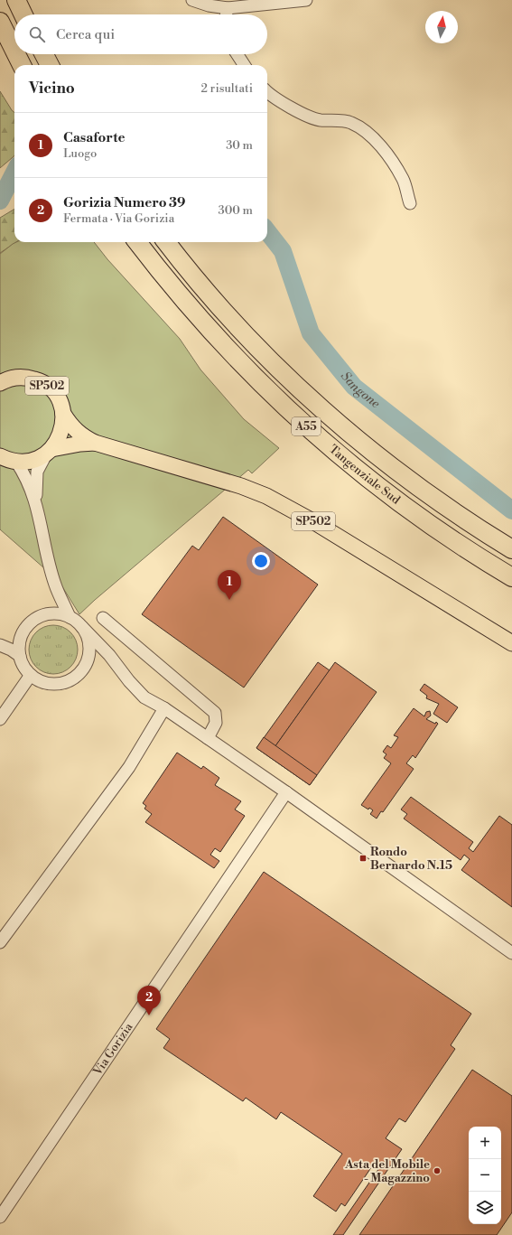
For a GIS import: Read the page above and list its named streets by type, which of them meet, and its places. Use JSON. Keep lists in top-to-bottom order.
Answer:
{
  "streets": {
    "highway": ["A55", "Tangenziale Sud"],
    "main road": ["SP502"],
    "street": ["Via Gorizia"]
  },
  "water": ["Sangone"],
  "places": {
    "transit": ["Rondo Bernardo N.15"],
    "other": ["Asta del Mobile - Magazzino"]
  },
  "north": "top",
  "page": {
    "search": "Cerca qui",
    "heading": ["Vicino", "2 risultati"],
    "list": [
      {
        "mark": "1",
        "name": "Casaforte",
        "note": "Luogo",
        "value": "30 m"
      },
      {
        "mark": "2",
        "name": "Gorizia Numero 39",
        "note": "Fermata · Via Gorizia",
        "value": "300 m"
      }
    ],
    "pins": ["1", "2"],
    "map_buttons": ["+", "−"]
  }
}
